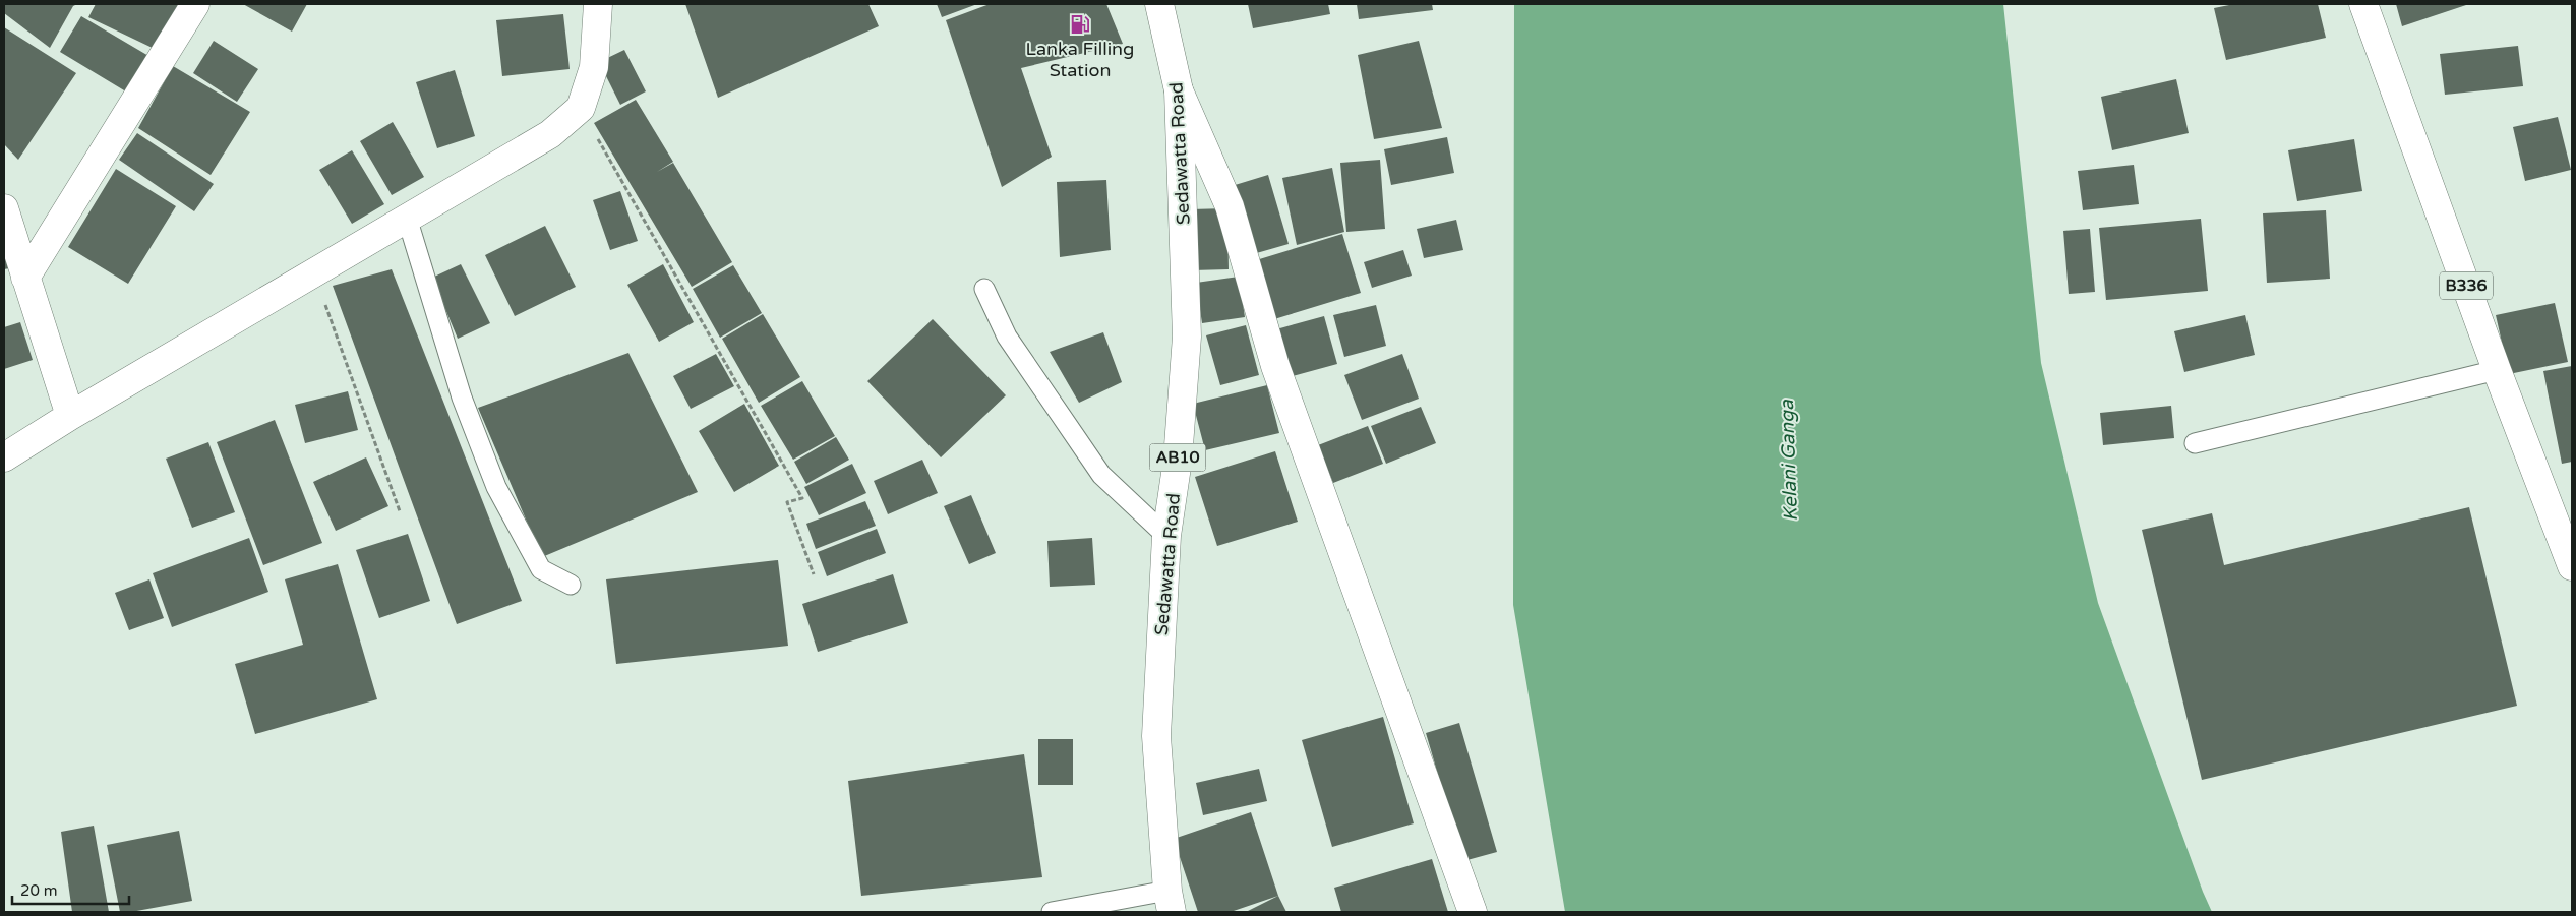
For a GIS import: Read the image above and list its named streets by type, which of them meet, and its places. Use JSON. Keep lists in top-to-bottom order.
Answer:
{
  "streets": {
    "street": ["Sedawatta Road", "B336", "AB10"]
  },
  "water": ["Kelani Ganga"],
  "places": {
    "fuel station": ["Lanka Filling Station"]
  },
  "scale_bar": "20 m"
}
